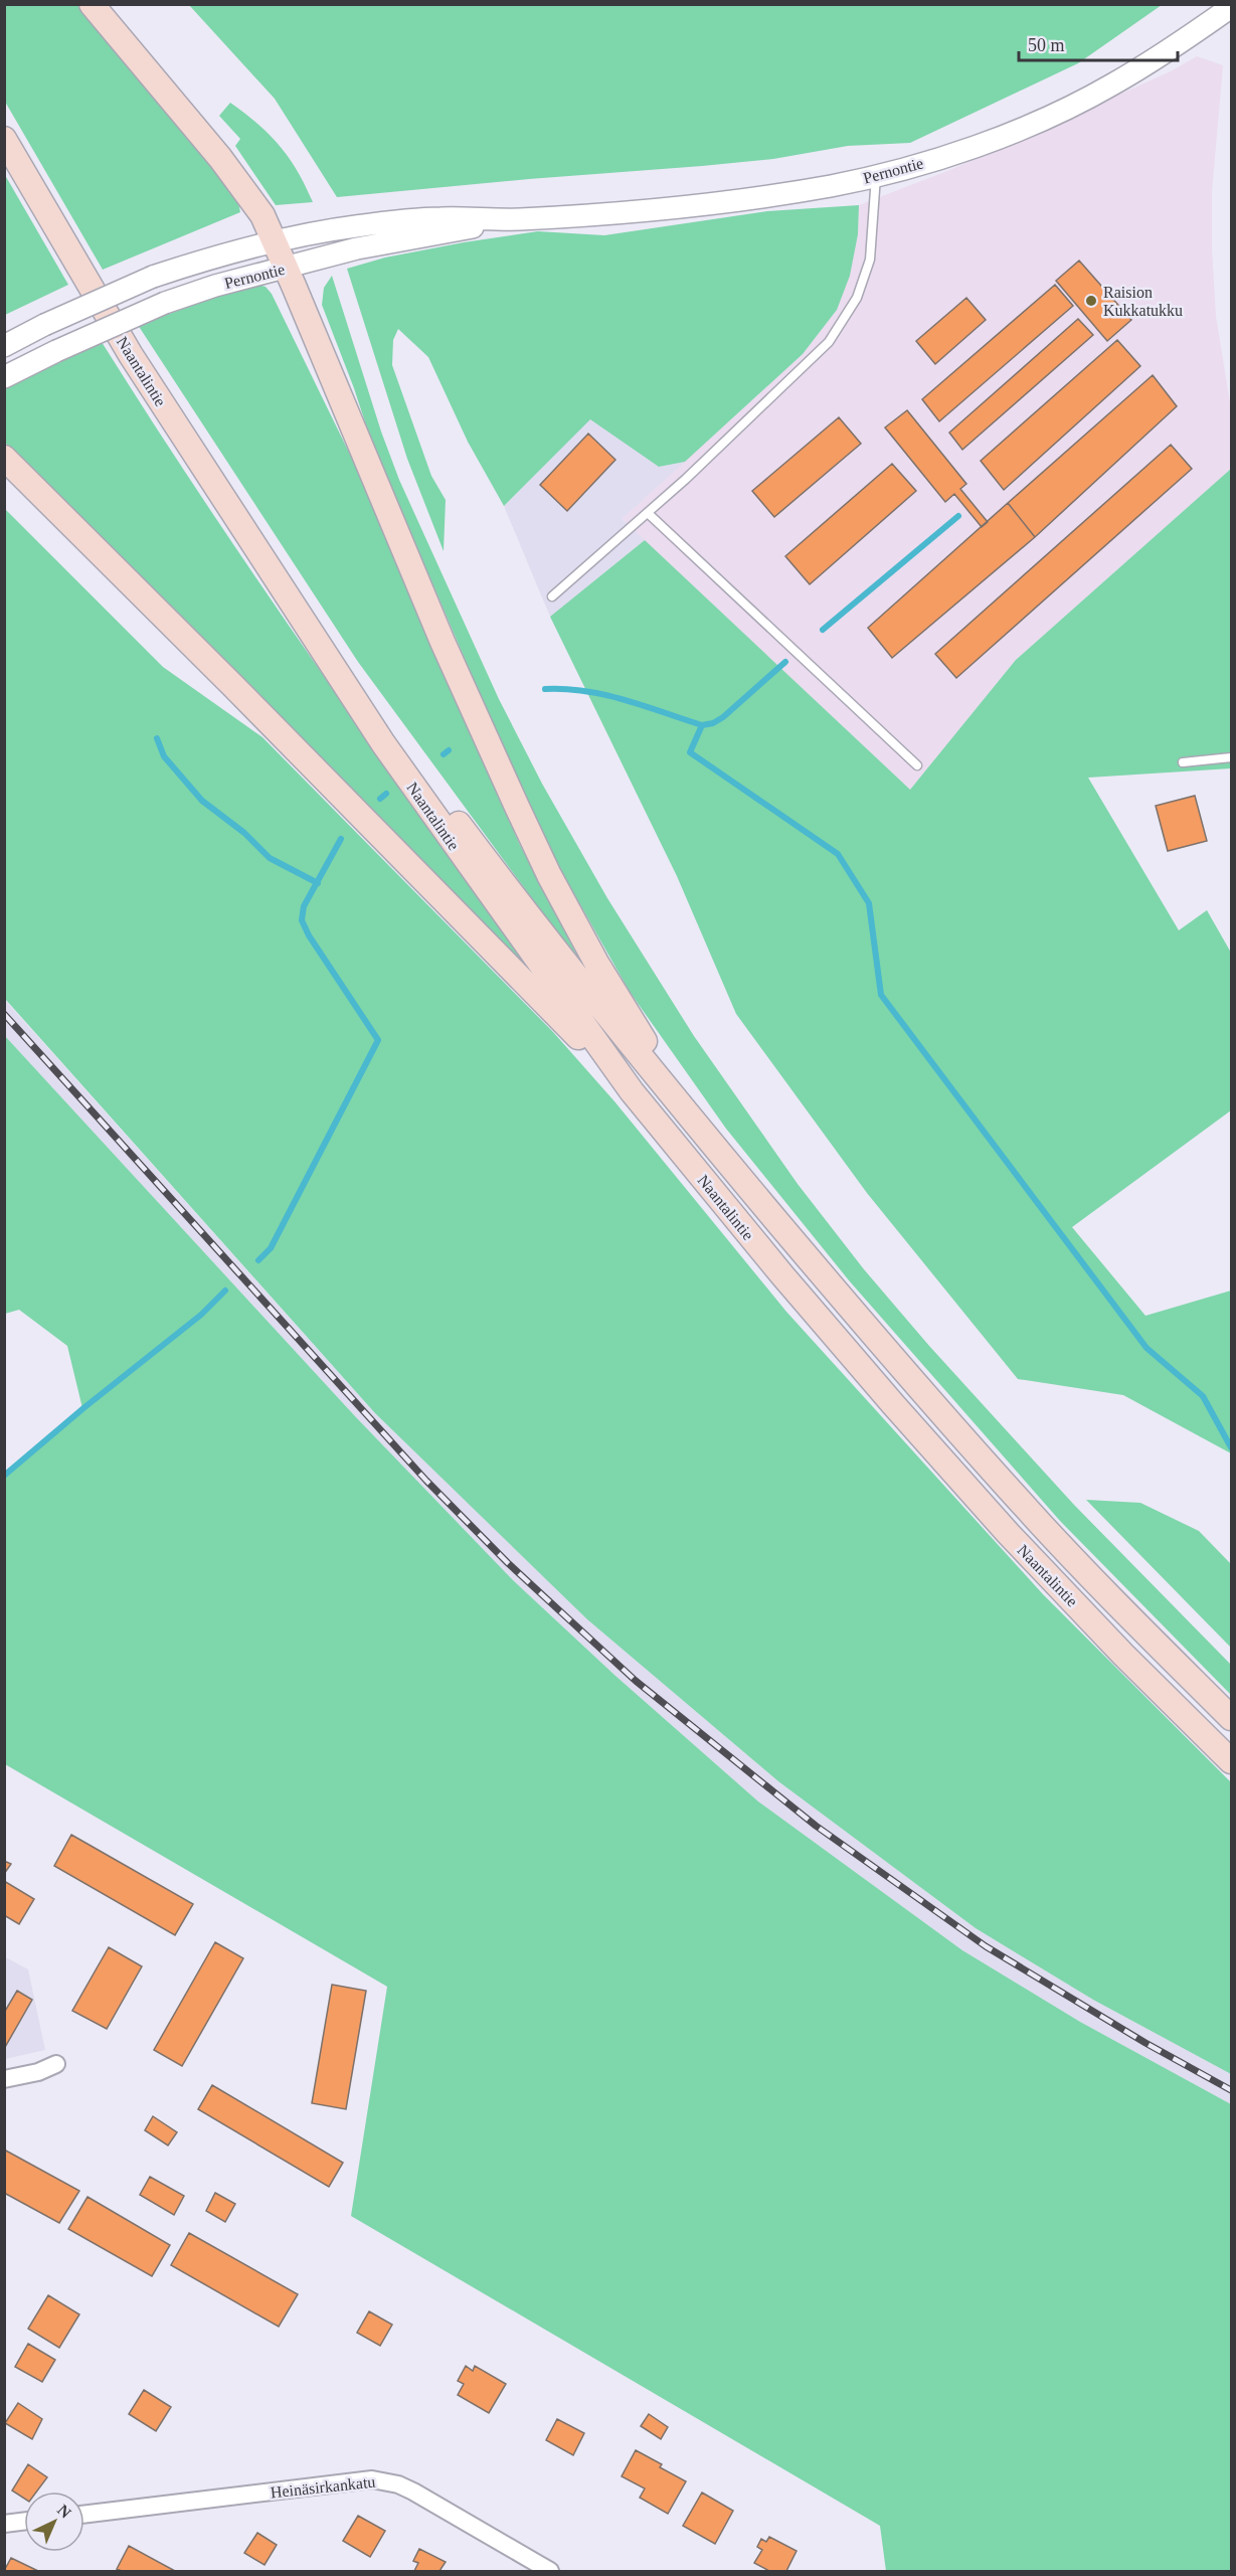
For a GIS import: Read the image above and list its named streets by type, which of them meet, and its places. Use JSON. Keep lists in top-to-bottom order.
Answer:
{
  "streets": {
    "main road": ["Naantalintie"],
    "street": ["Pernontie", "Heinäsirkankatu"]
  },
  "places": ["Raision Kukkatukku"],
  "scale_bar": "50 m",
  "north": "top right"
}
